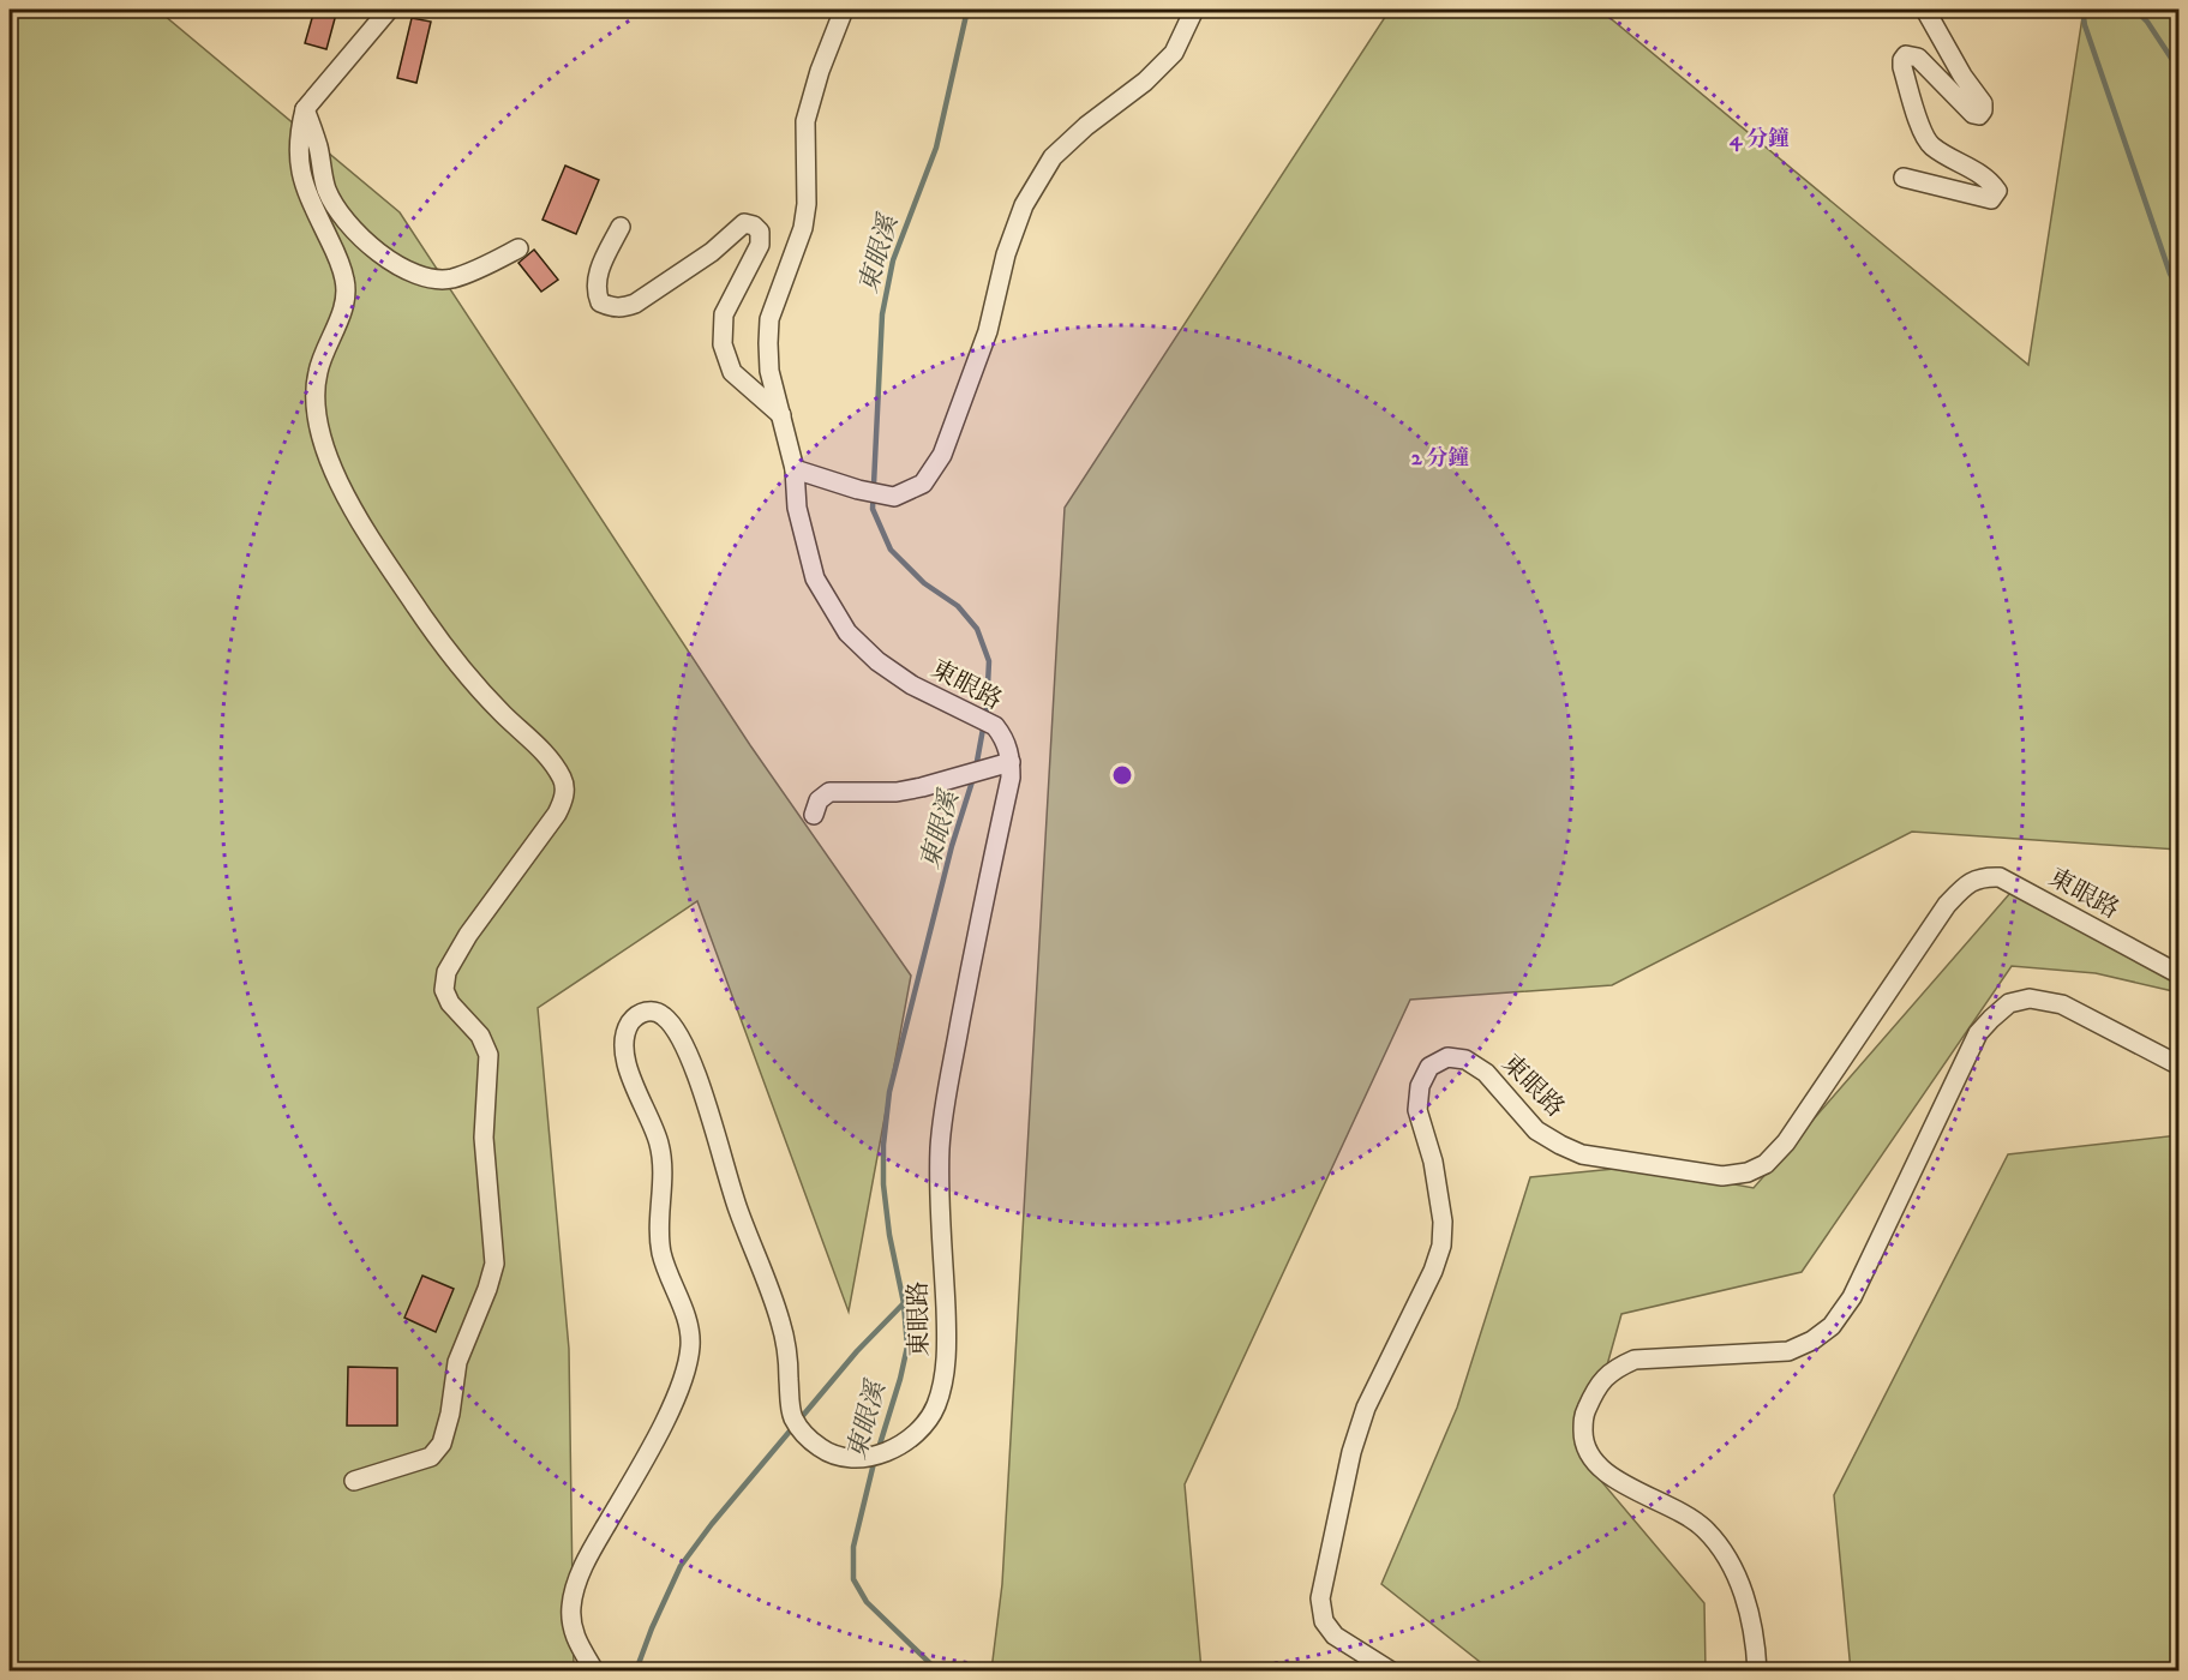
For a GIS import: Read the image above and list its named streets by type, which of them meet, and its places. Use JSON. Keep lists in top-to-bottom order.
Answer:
{
  "streets": {
    "street": ["東眼路"]
  },
  "water": ["東眼溪"],
  "rings": ["4 分鐘", "2 分鐘"]
}
